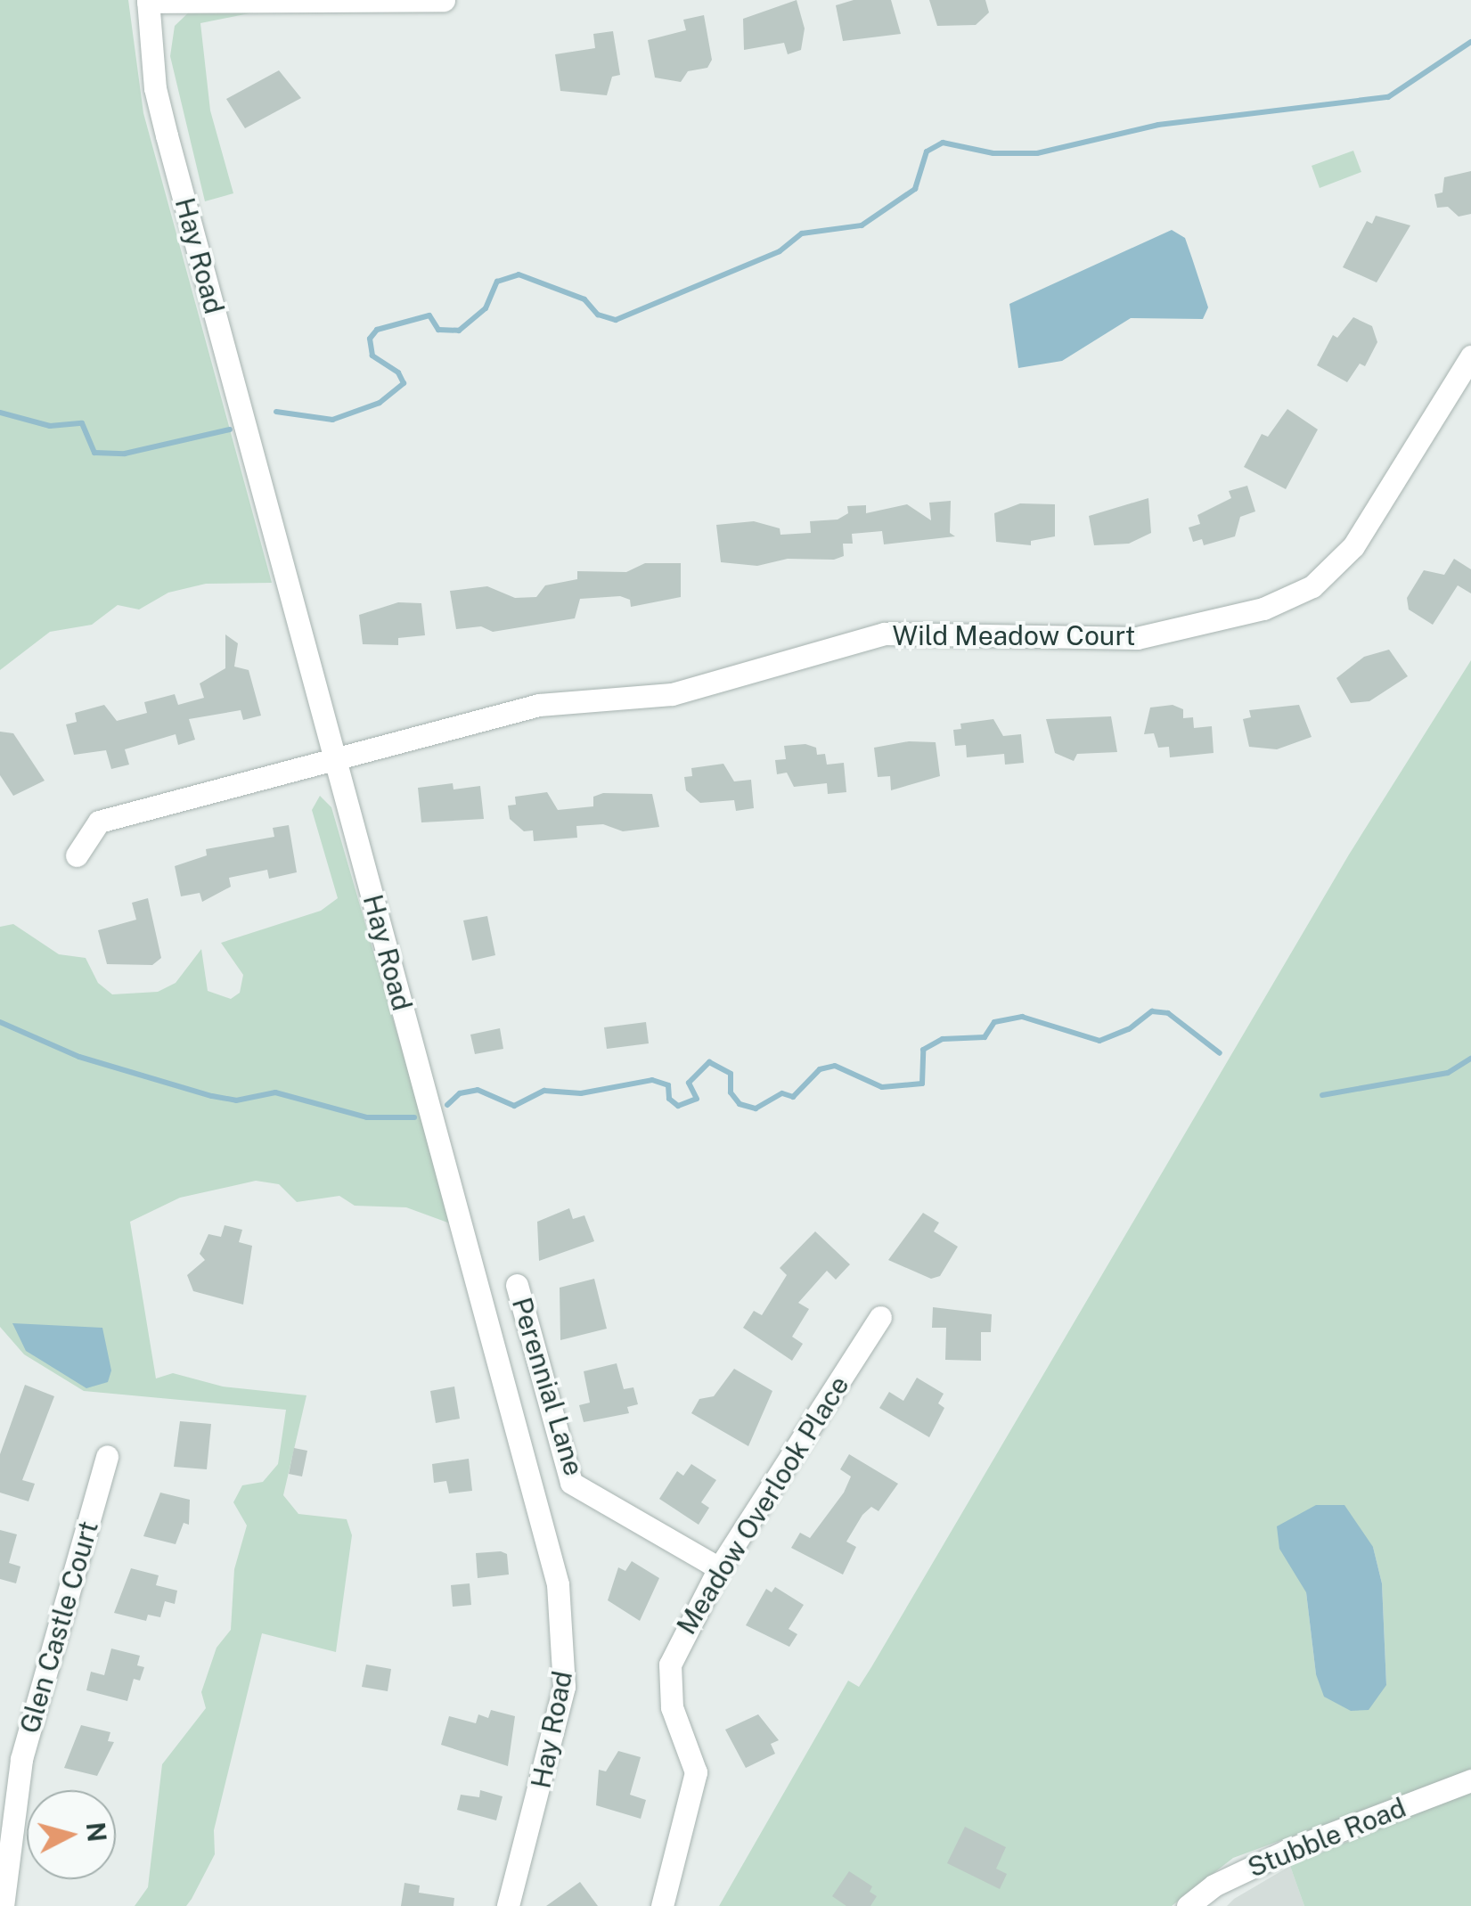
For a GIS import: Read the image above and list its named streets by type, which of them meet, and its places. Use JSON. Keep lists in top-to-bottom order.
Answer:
{
  "streets": {
    "street": [
      "Hay Road",
      "Wild Meadow Court",
      "Perennial Lane",
      "Meadow Overlook Place",
      "Glen Castle Court",
      "Stubble Road"
    ]
  },
  "crossings": [
    ["Hay Road", "Wild Meadow Court"],
    ["Perennial Lane", "Meadow Overlook Place"]
  ],
  "north": "right"
}
